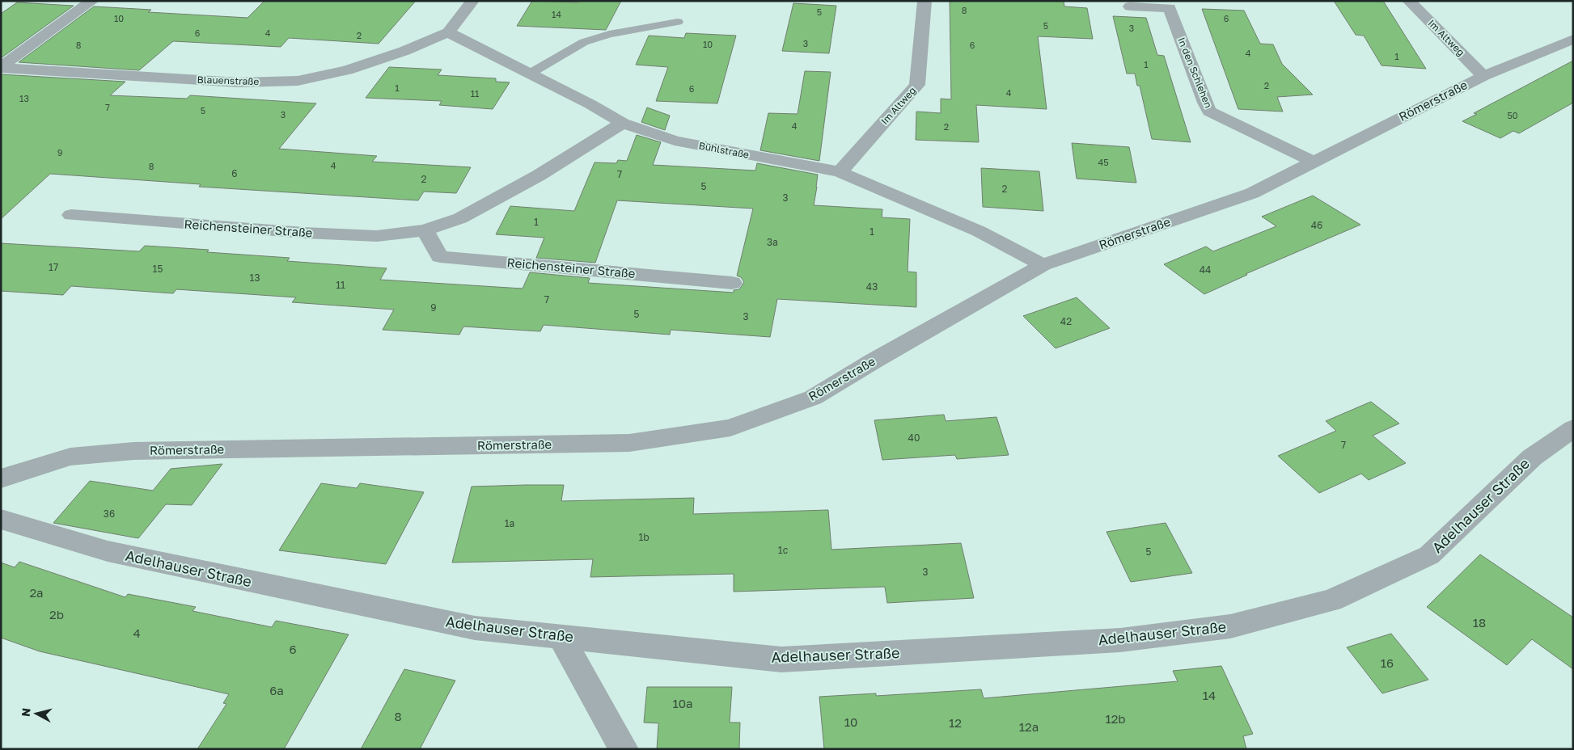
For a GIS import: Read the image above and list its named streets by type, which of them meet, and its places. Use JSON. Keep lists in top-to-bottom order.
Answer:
{
  "streets": {
    "street": [
      "Im Altweg",
      "In den Schlehen",
      "Blauenstraße",
      "Römerstraße",
      "Bühlstraße",
      "Reichensteiner Straße",
      "Adelhauser Straße"
    ]
  },
  "crossings": [
    ["Im Altweg", "Römerstraße"],
    ["Im Altweg", "Bühlstraße"],
    ["In den Schlehen", "Römerstraße"],
    ["Blauenstraße", "Bühlstraße"],
    ["Römerstraße", "Bühlstraße"],
    ["Bühlstraße", "Reichensteiner Straße"]
  ],
  "house_numbers": [
    "8",
    "5",
    "14",
    "10",
    "6",
    "5",
    "3",
    "6",
    "4",
    "2",
    "3",
    "10",
    "8",
    "6",
    "4",
    "1",
    "1",
    "2",
    "1",
    "6",
    "4",
    "11",
    "13",
    "7",
    "5",
    "3",
    "50",
    "4",
    "2",
    "9",
    "45",
    "4",
    "8",
    "6",
    "7",
    "2",
    "5",
    "2",
    "3",
    "1",
    "46",
    "1",
    "3a",
    "17",
    "15",
    "44",
    "13",
    "11",
    "43",
    "7",
    "9",
    "5",
    "3",
    "42",
    "40",
    "7",
    "36",
    "1a",
    "1b",
    "1c",
    "5",
    "3",
    "2a",
    "2b",
    "18",
    "4",
    "6",
    "16",
    "6a",
    "14",
    "10a",
    "8",
    "12b",
    "10",
    "12",
    "12a"
  ],
  "north": "left"
}
